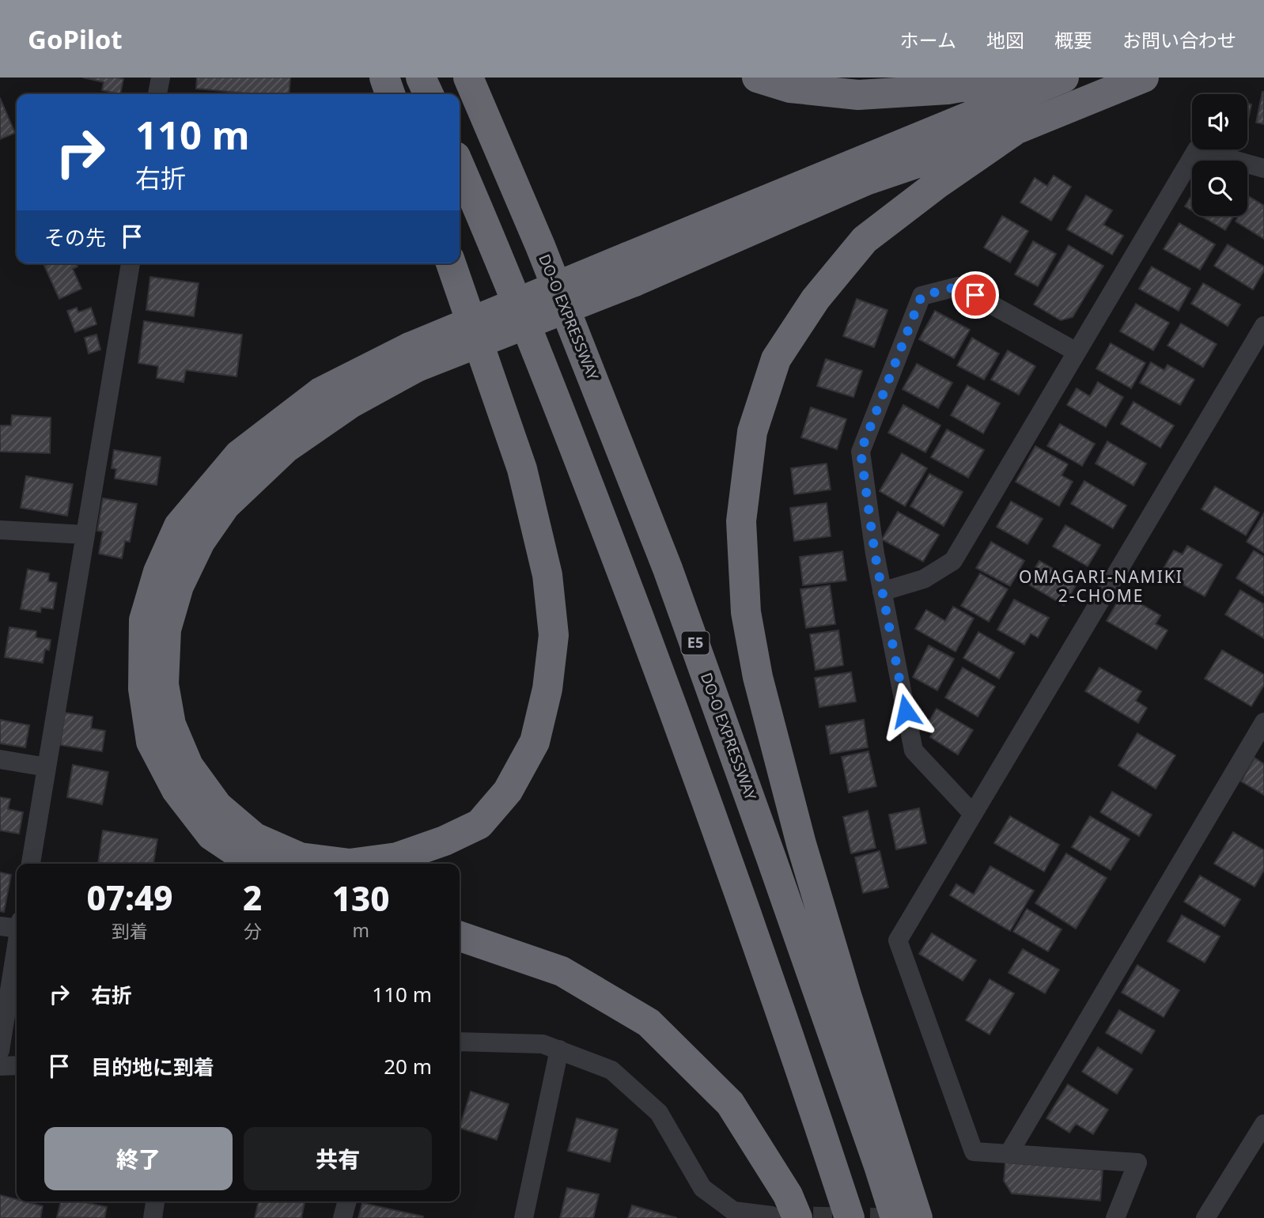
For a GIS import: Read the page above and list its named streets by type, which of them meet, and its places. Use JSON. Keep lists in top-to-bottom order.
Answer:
{
  "streets": {
    "highway": ["DO-O EXPRESSWAY", "E5"]
  },
  "districts": ["OMAGARI-NAMIKI 2-CHOME"],
  "page": {
    "header": "GoPilot",
    "nav": [
      "ホーム",
      "地図",
      "概要",
      "お問い合わせ"
    ],
    "turn": ["110 m", "右折"],
    "then": "その先",
    "eta": [
      "07:49",
      "到着",
      "2",
      "分",
      "130",
      "m"
    ],
    "list": [
      {
        "name": "右折",
        "value": "110 m"
      },
      {
        "name": "目的地に到着",
        "value": "20 m"
      }
    ],
    "buttons": ["終了", "共有"]
  }
}
